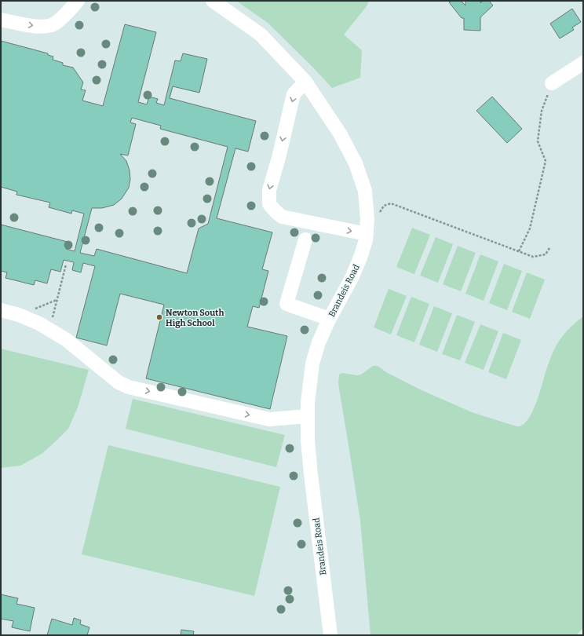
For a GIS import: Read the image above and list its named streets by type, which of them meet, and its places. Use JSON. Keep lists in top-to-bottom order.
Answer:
{
  "streets": {
    "street": ["Brandeis Road"]
  },
  "places": ["Newton South High School"]
}
